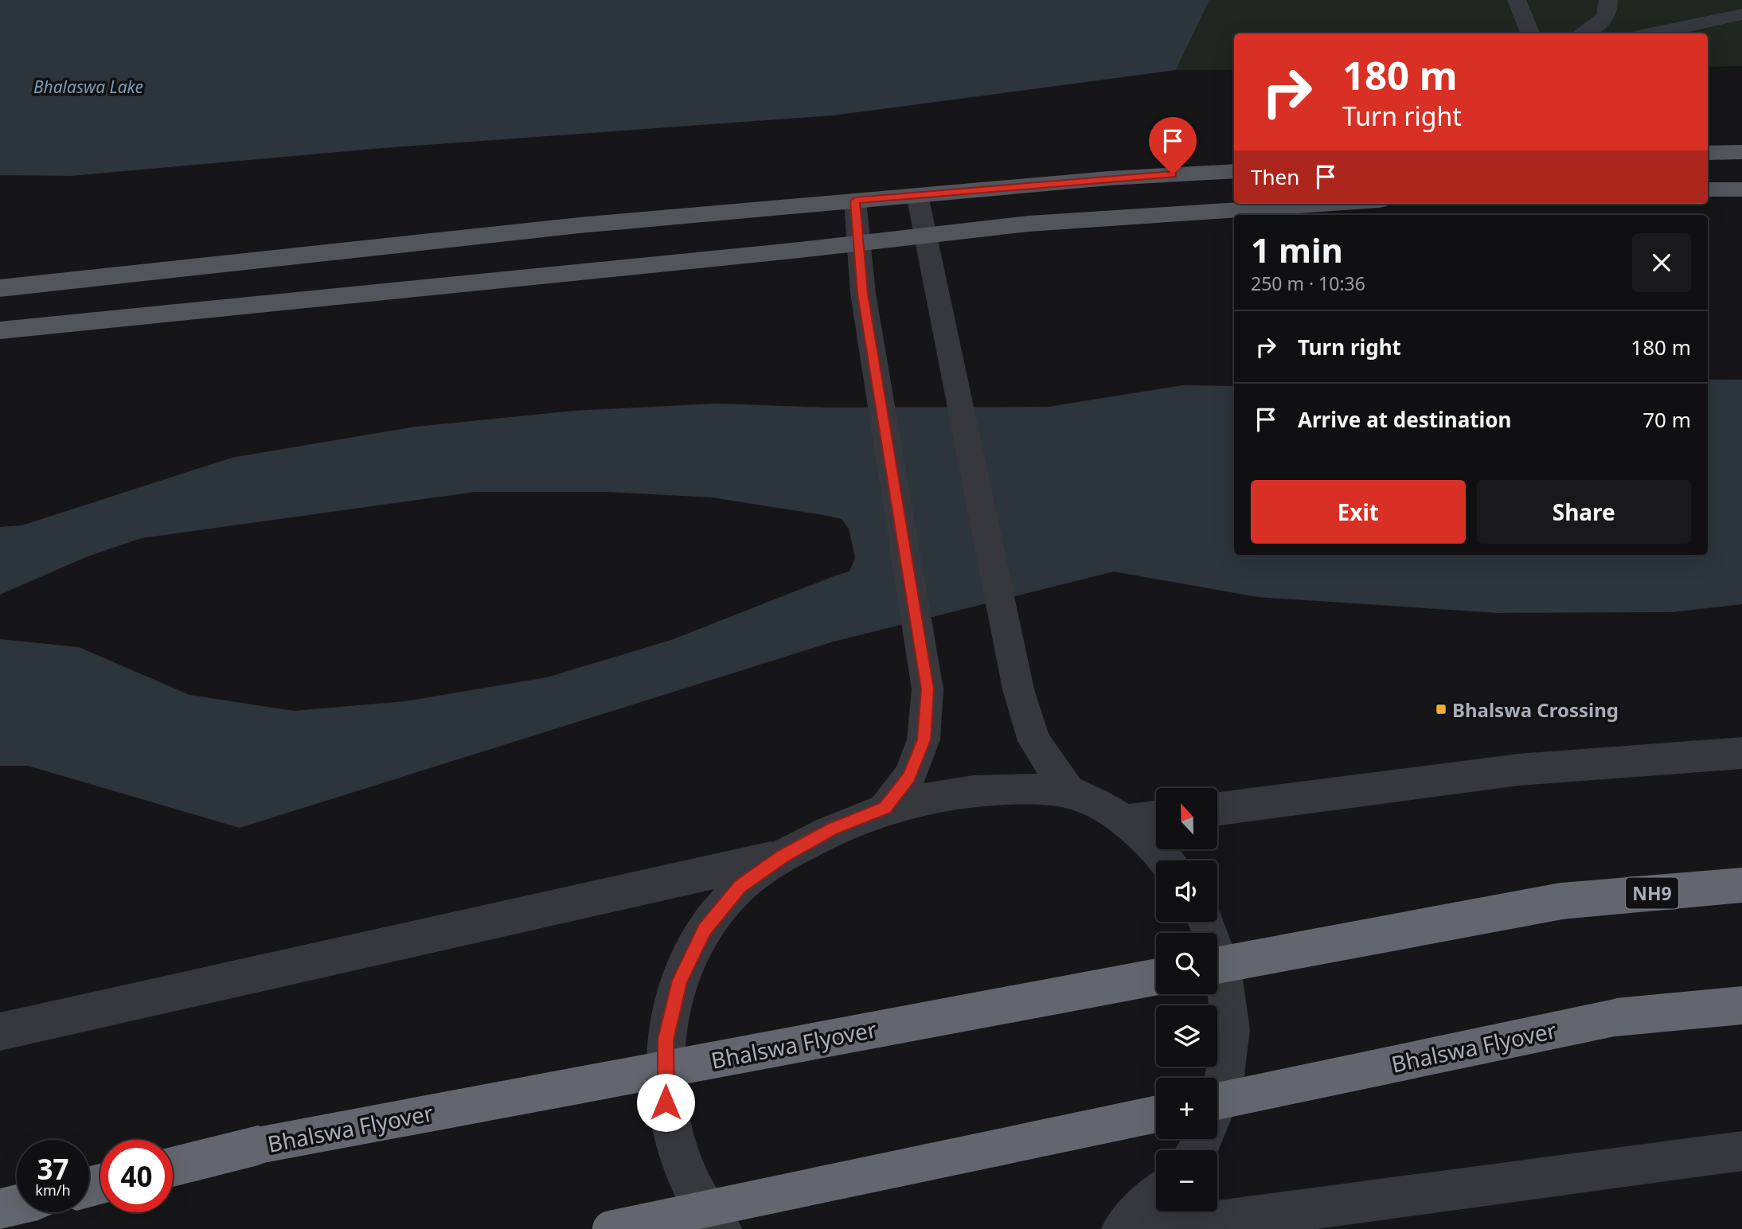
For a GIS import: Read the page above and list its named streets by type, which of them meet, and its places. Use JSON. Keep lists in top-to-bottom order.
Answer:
{
  "streets": {
    "highway": ["NH9", "Bhalswa Flyover"]
  },
  "water": ["Bhalaswa Lake"],
  "places": {
    "transit": ["Bhalswa Crossing"]
  },
  "north": "top",
  "page": {
    "turn": ["180 m", "Turn right"],
    "then": "Then",
    "heading": ["1 min", "250 m · 10:36"],
    "list": [
      {
        "name": "Turn right",
        "value": "180 m"
      },
      {
        "name": "Arrive at destination",
        "value": "70 m"
      }
    ],
    "buttons": ["Exit", "Share"],
    "map_buttons": ["+", "−"],
    "speed": "37 km/h",
    "limit": "40"
  }
}
